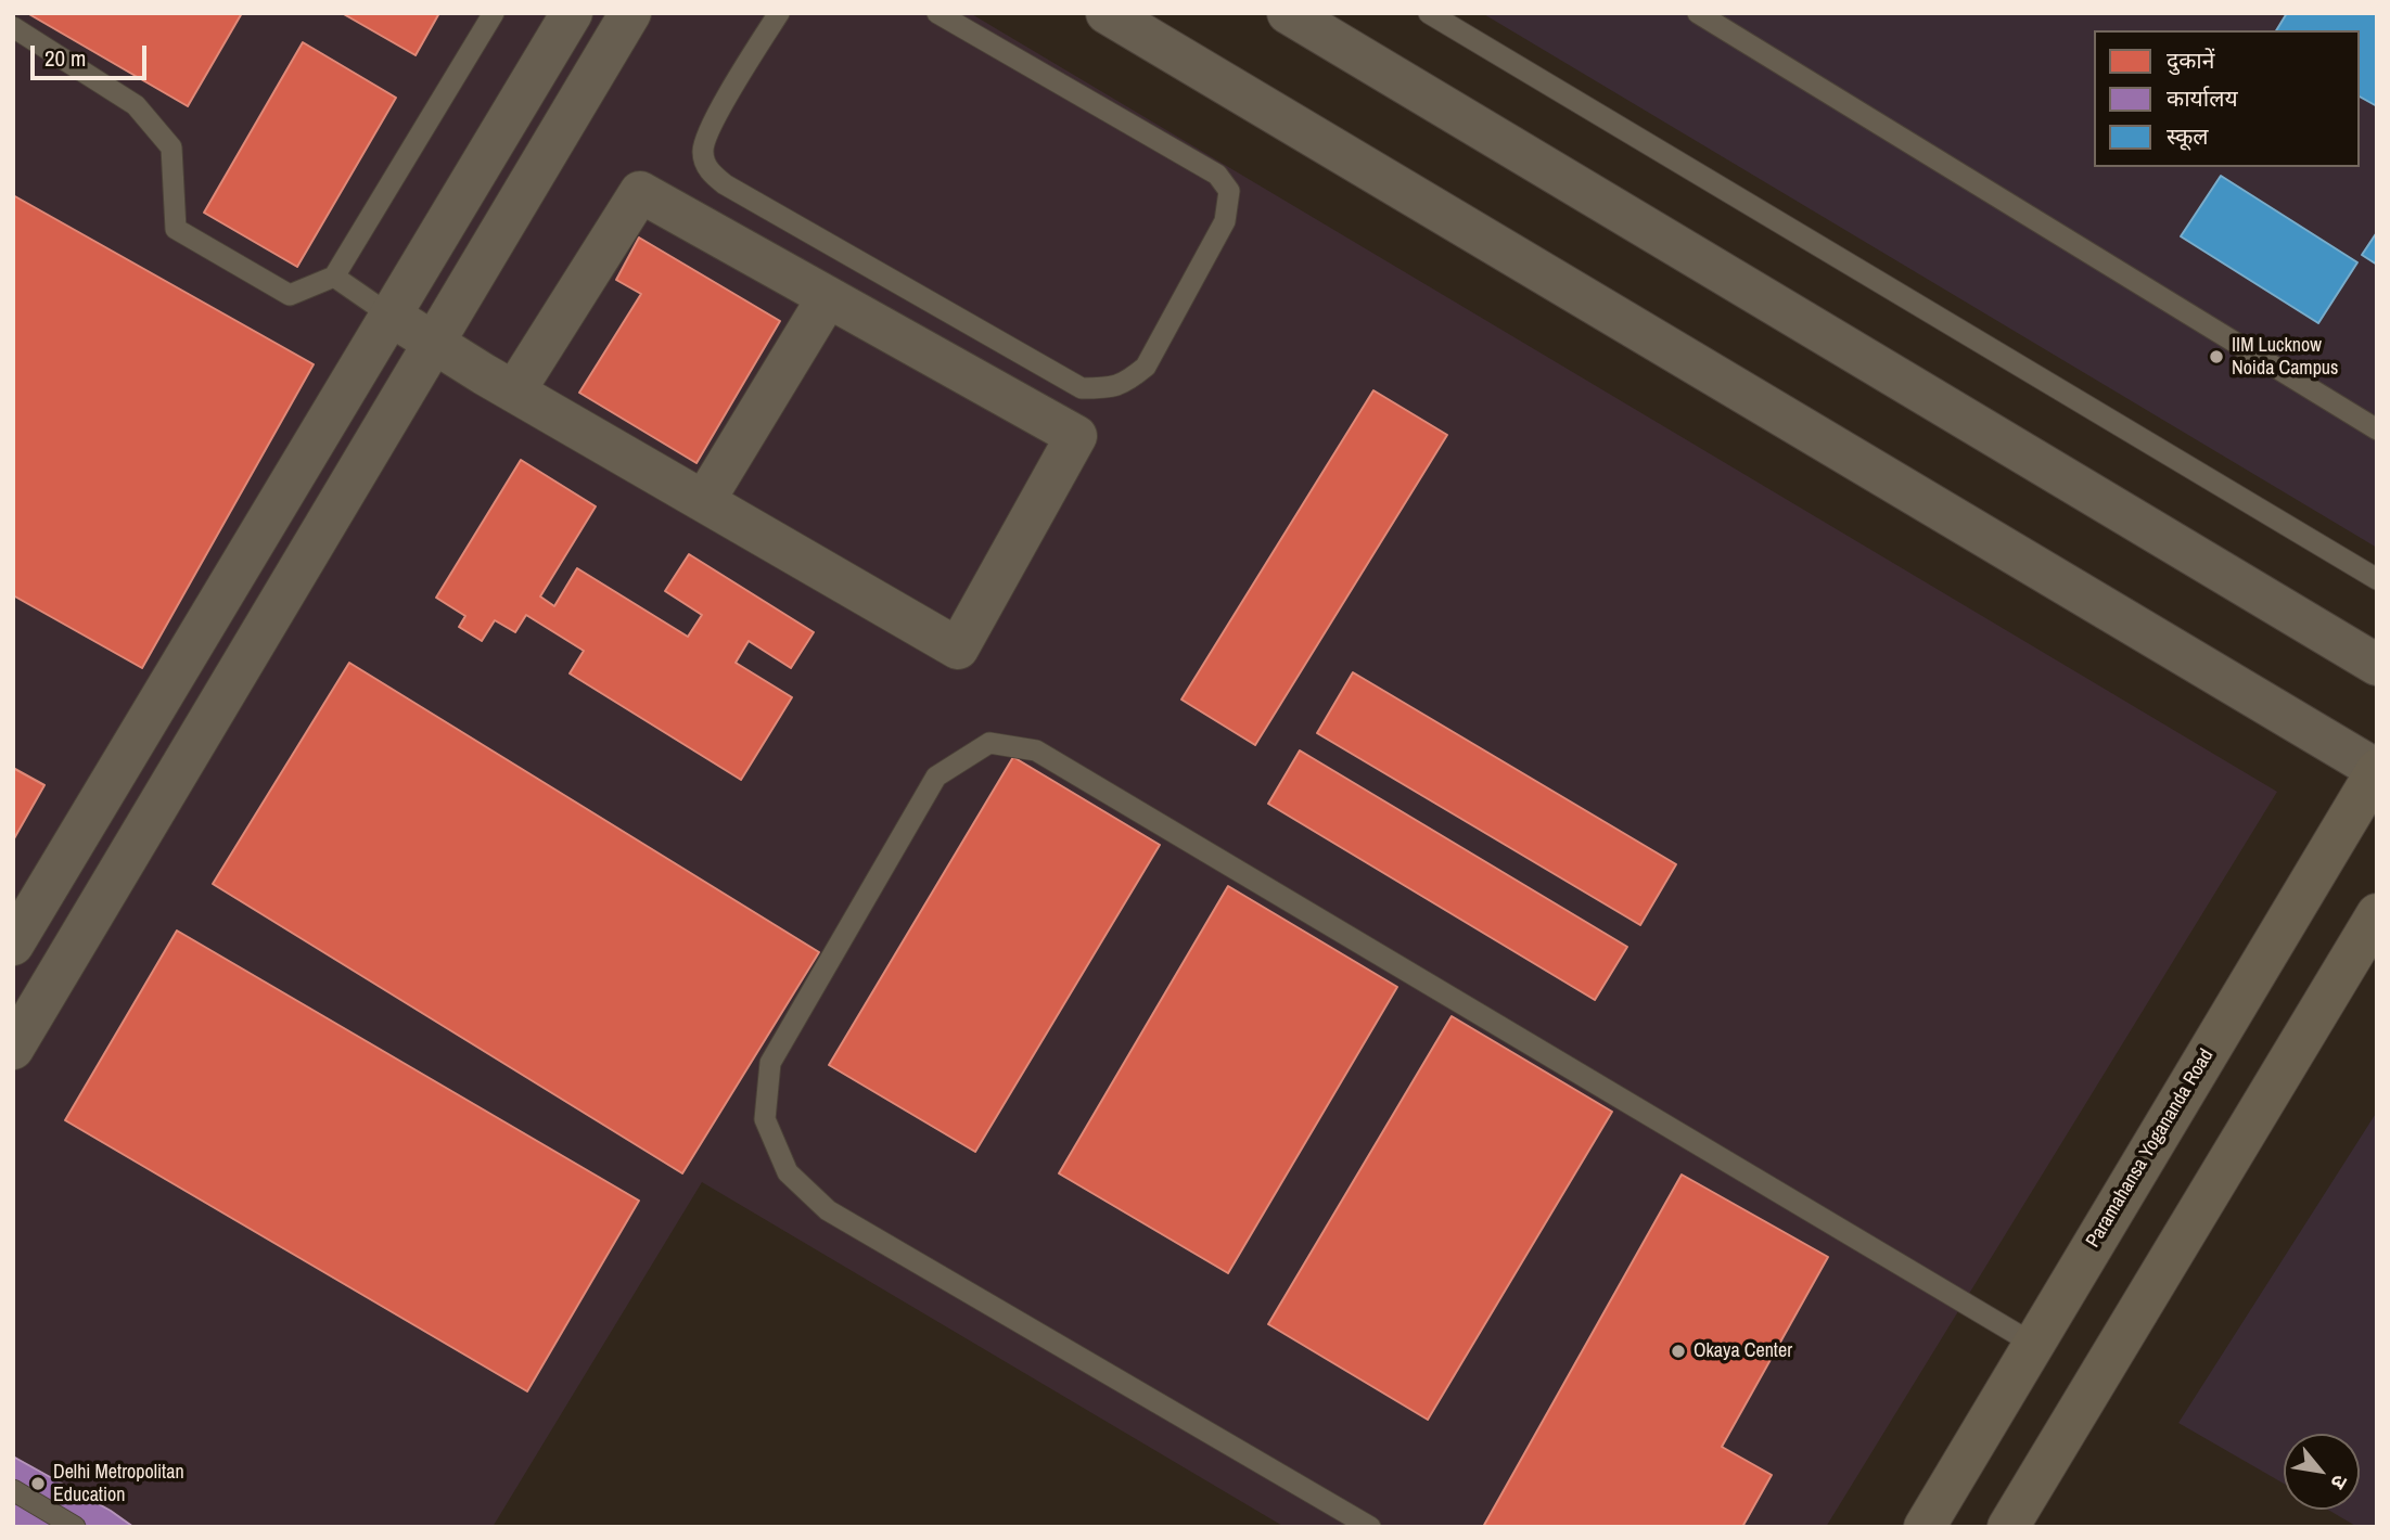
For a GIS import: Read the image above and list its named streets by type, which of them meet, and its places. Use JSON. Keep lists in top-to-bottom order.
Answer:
{
  "streets": {
    "street": ["Paramahansa Yogananda Road"]
  },
  "places": ["IIM Lucknow Noida Campus", "Okaya Center", "Delhi Metropolitan Education"],
  "legend": ["दुकानें", "कार्यालय", "स्कूल"],
  "scale_bar": "20 m",
  "north": "bottom right"
}
